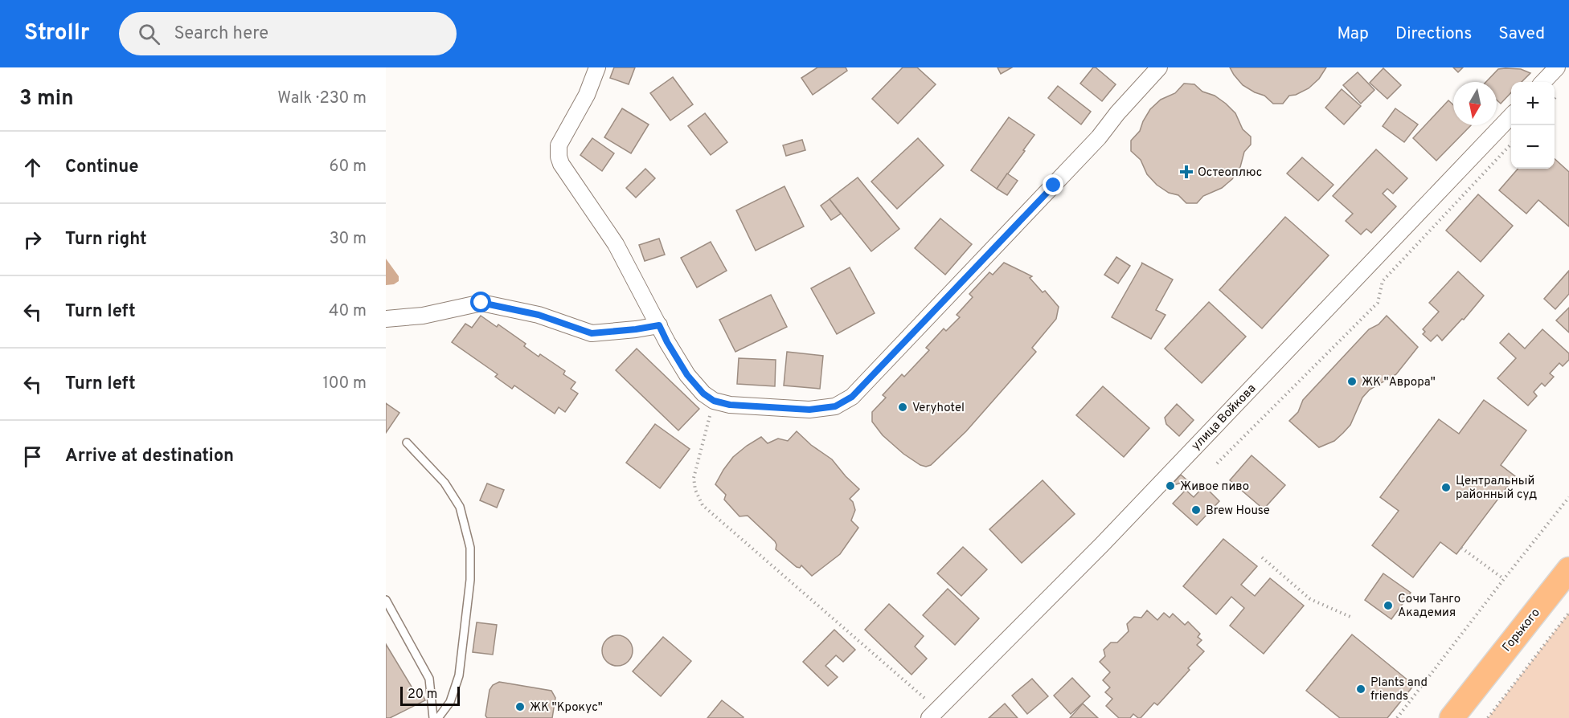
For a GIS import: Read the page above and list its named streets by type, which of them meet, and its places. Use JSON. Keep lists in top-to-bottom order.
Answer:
{
  "streets": {
    "main road": ["Горького"],
    "street": ["улица Войкова"]
  },
  "places": {
    "health": ["Остеоплюс"],
    "other": [
      "ЖК \"Аврора\"",
      "Veryhotel",
      "Живое пиво",
      "Центральный районный суд",
      "Brew House",
      "Сочи Танго Академия",
      "Plants and friends",
      "ЖК \"Крокус\""
    ]
  },
  "scale_bar": "20 m",
  "north": "bottom",
  "page": {
    "header": "Strollr",
    "search": "Search here",
    "nav": ["Map", "Directions", "Saved"],
    "heading": ["3 min", "Walk · 230 m"],
    "map_buttons": ["+", "−"],
    "list": [
      ["Continue", "60 m"],
      ["Turn right", "30 m"],
      ["Turn left", "40 m"],
      ["Turn left", "100 m"],
      "Arrive at destination"
    ],
    "scale": "20 m"
  }
}
